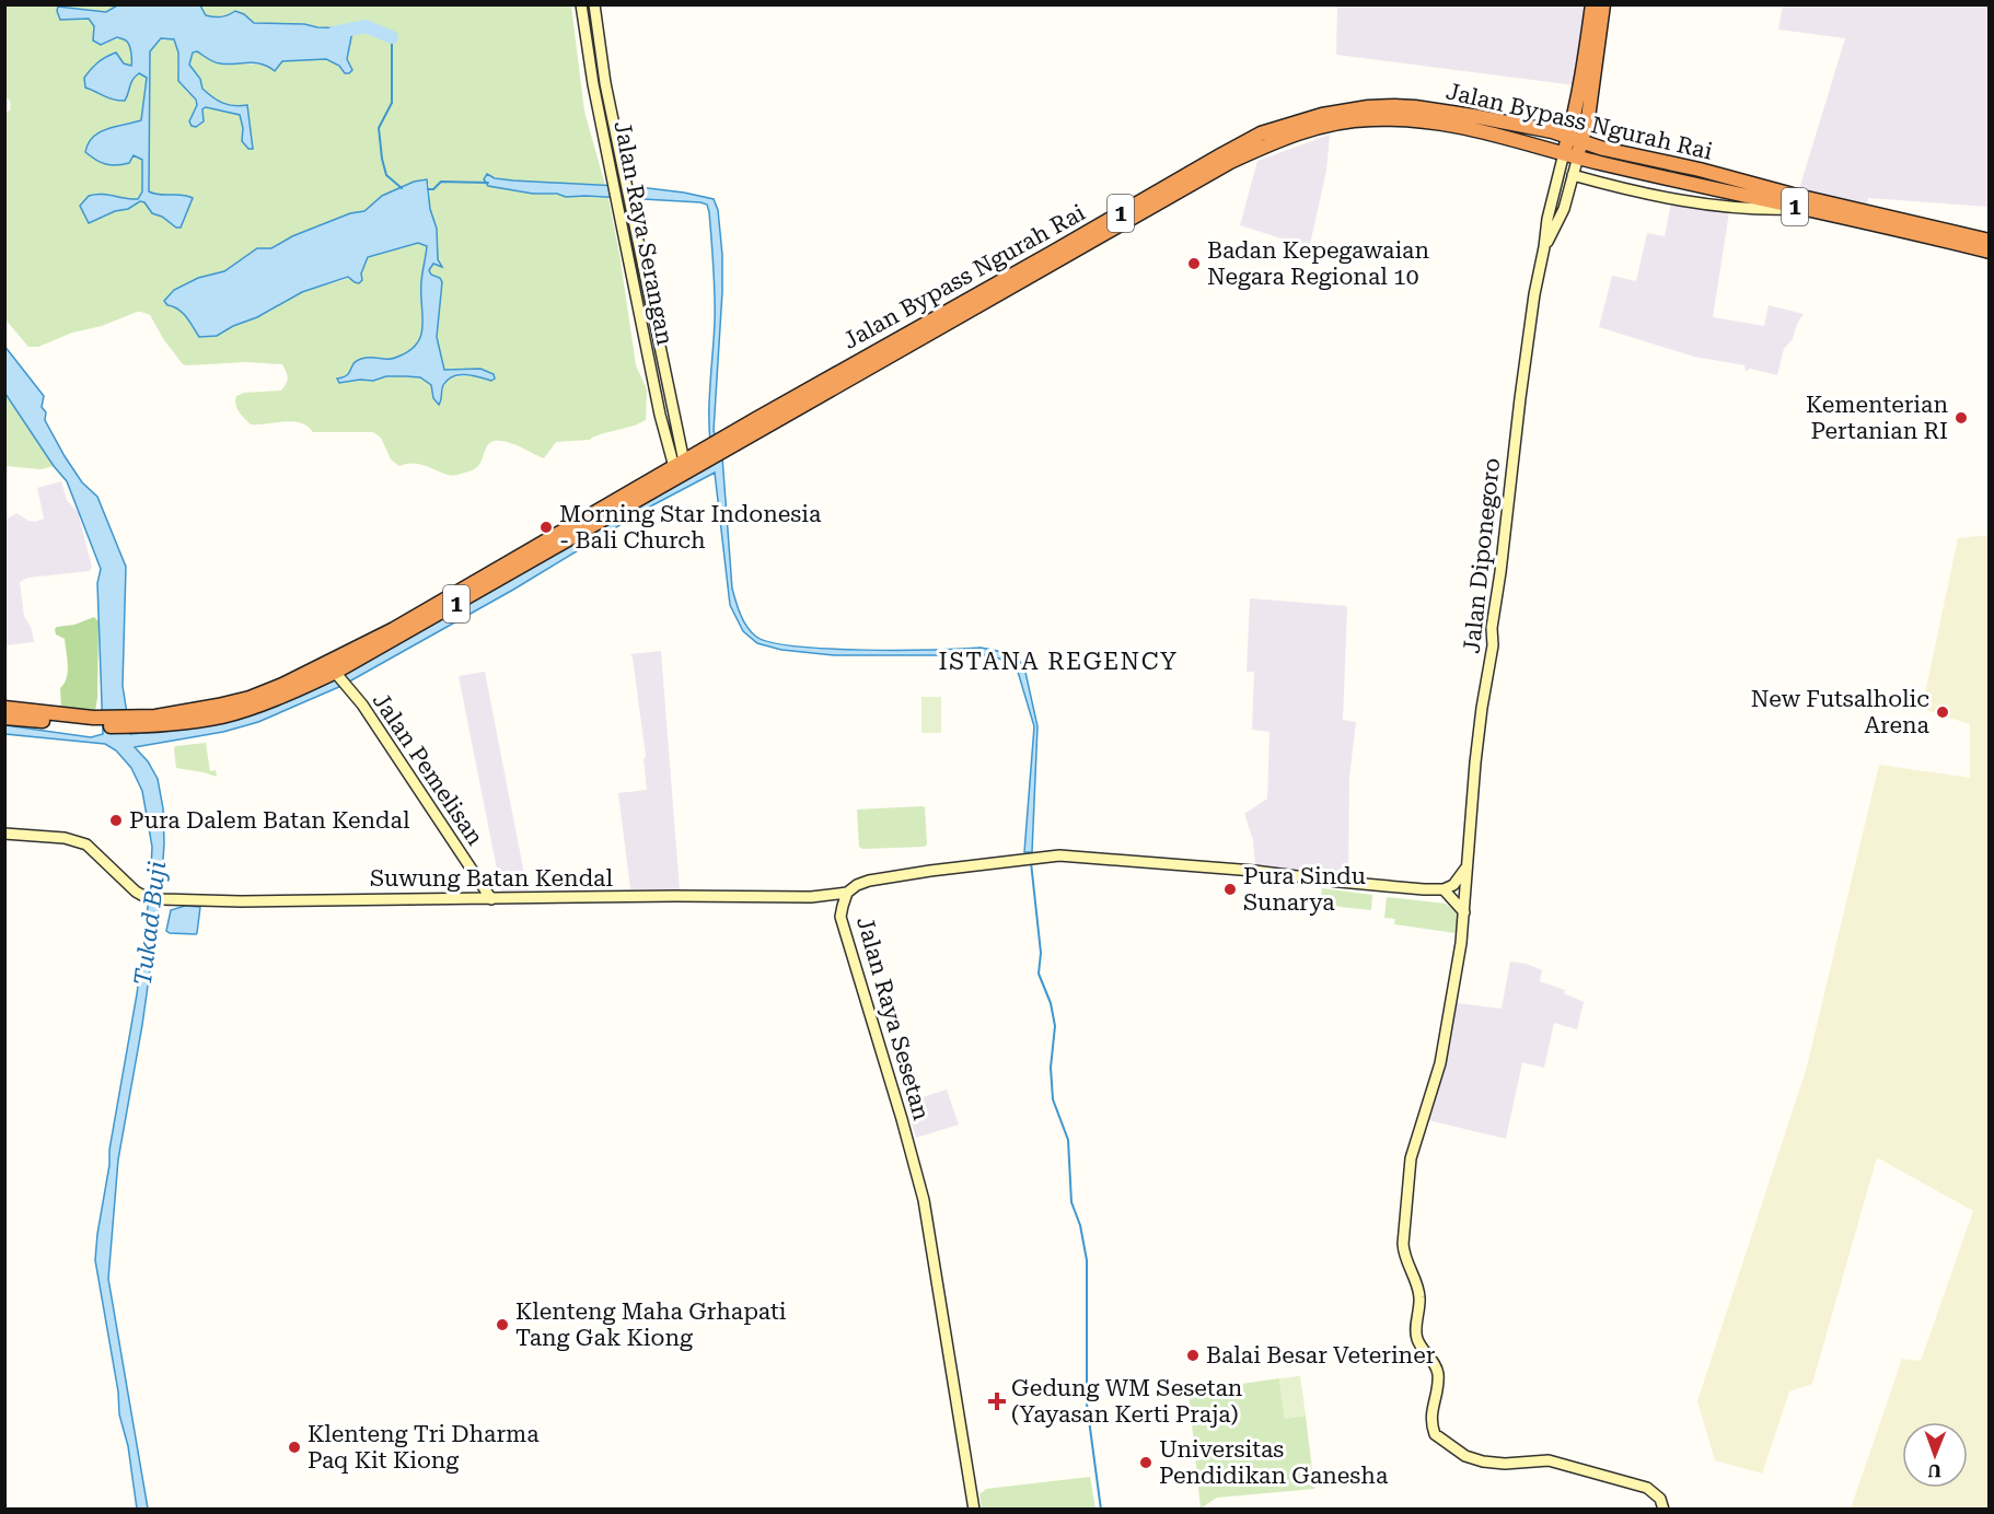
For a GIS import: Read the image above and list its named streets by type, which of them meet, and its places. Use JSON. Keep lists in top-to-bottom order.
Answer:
{
  "streets": {
    "highway": ["Jalan Bypass Ngurah Rai", "1"],
    "street": [
      "Jalan Raya Serangan",
      "Jalan Diponegoro",
      "Jalan Pemelisan",
      "Suwung Batan Kendal",
      "Jalan Raya Sesetan"
    ]
  },
  "crossings": [
    ["Jalan Bypass Ngurah Rai", "Jalan Raya Serangan"],
    ["Jalan Bypass Ngurah Rai", "Jalan Diponegoro"],
    ["Jalan Bypass Ngurah Rai", "Jalan Pemelisan"],
    ["Jalan Pemelisan", "Suwung Batan Kendal"],
    ["Suwung Batan Kendal", "Jalan Raya Sesetan"]
  ],
  "districts": ["ISTANA REGENCY"],
  "water": ["Tukad Buji"],
  "places": {
    "other": [
      "Badan Kepegawaian Negara Regional 10",
      "Kementerian Pertanian RI",
      "Morning Star Indonesia - Bali Church",
      "New Futsalholic Arena",
      "Pura Dalem Batan Kendal",
      "Pura Sindu Sunarya",
      "Klenteng Maha Grhapati Tang Gak Kiong",
      "Balai Besar Veteriner",
      "Klenteng Tri Dharma Paq Kit Kiong",
      "Universitas Pendidikan Ganesha"
    ],
    "health": ["Gedung WM Sesetan (Yayasan Kerti Praja)"]
  },
  "north": "bottom"
}
